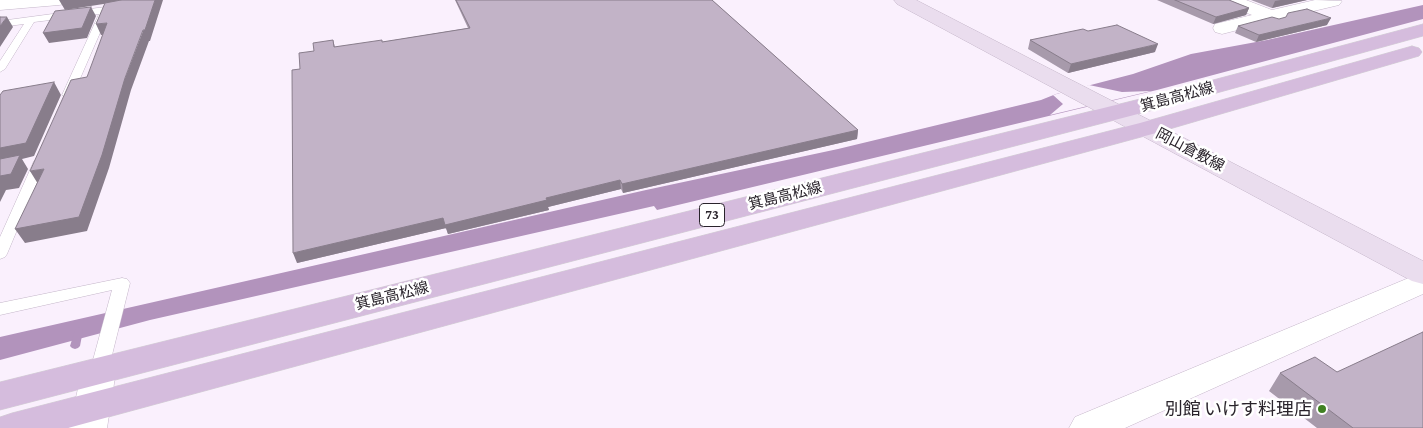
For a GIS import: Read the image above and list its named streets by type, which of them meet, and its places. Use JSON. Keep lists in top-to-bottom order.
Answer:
{
  "streets": {
    "main road": ["箕島高松線", "岡山倉敷線", "73"]
  },
  "crossings": [
    ["箕島高松線", "岡山倉敷線"]
  ],
  "places": ["別館 いけす料理店"]
}
